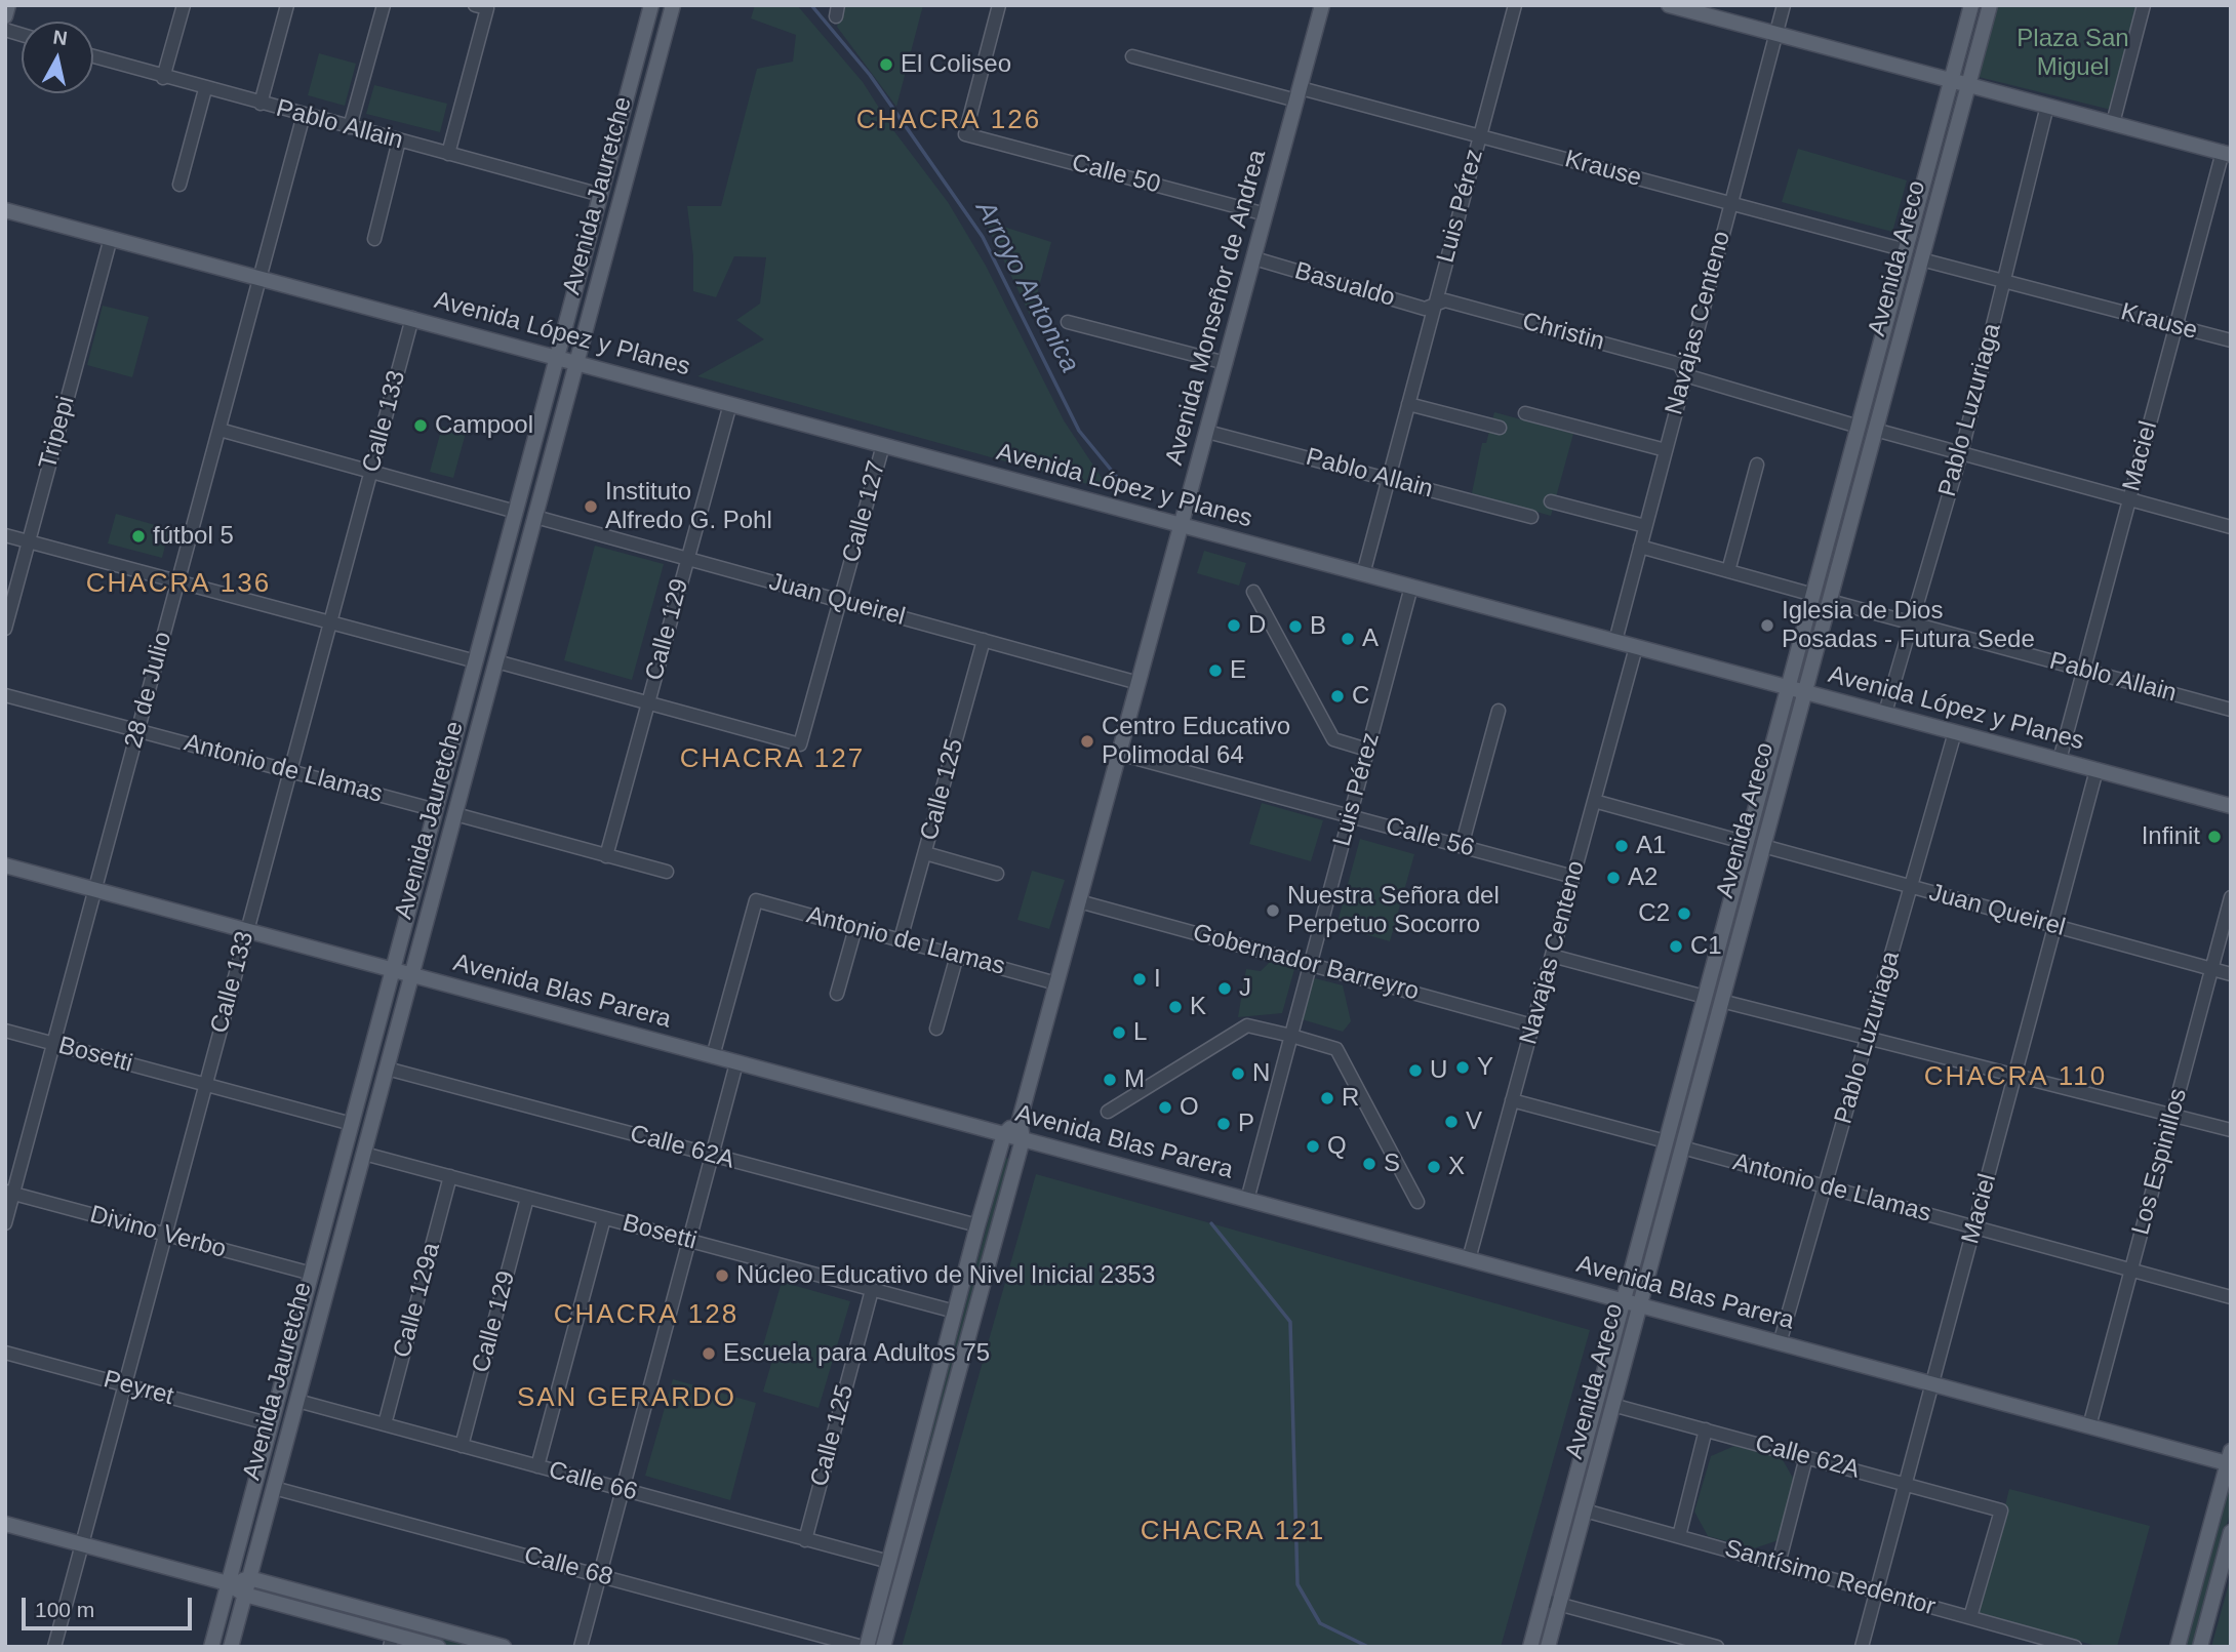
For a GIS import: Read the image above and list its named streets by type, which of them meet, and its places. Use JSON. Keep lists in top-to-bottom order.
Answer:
{
  "streets": {
    "main road": [
      "Avenida Jauretche",
      "Avenida Areco",
      "Avenida Monseñor de Andrea",
      "Avenida López y Planes",
      "Avenida Blas Parera"
    ],
    "street": [
      "Pablo Allain",
      "Krause",
      "Calle 50",
      "Luis Pérez",
      "Basualdo",
      "Navajas Centeno",
      "Christin",
      "Pablo Luzuriaga",
      "Calle 133",
      "Tripepi",
      "Maciel",
      "Calle 127",
      "Juan Queirel",
      "Calle 129",
      "28 de Julio",
      "Antonio de Llamas",
      "Calle 125",
      "Calle 56",
      "Gobernador Barreyro",
      "Bosetti",
      "Calle 62A",
      "Los Espinillos",
      "Divino Verbo",
      "Calle 129a",
      "Peyret",
      "Calle 66",
      "Calle 68",
      "Santísimo Redentor"
    ]
  },
  "crossings": [
    ["Pablo Allain", "Avenida Jauretche"],
    ["Pablo Allain", "Luis Pérez"],
    ["Pablo Allain", "Avenida Areco"],
    ["Pablo Allain", "Avenida Monseñor de Andrea"],
    ["Pablo Allain", "Pablo Luzuriaga"],
    ["Pablo Allain", "Maciel"],
    ["Pablo Allain", "28 de Julio"],
    ["Krause", "Luis Pérez"],
    ["Krause", "Avenida Areco"],
    ["Krause", "Avenida Monseñor de Andrea"],
    ["Krause", "Navajas Centeno"],
    ["Krause", "Pablo Luzuriaga"],
    ["Krause", "Maciel"],
    ["Calle 50", "Avenida Monseñor de Andrea"],
    ["Avenida Jauretche", "Avenida López y Planes"],
    ["Avenida Jauretche", "Juan Queirel"],
    ["Avenida Jauretche", "Antonio de Llamas"],
    ["Avenida Jauretche", "Avenida Blas Parera"],
    ["Avenida Jauretche", "Bosetti"],
    ["Avenida Jauretche", "Calle 62A"],
    ["Avenida Jauretche", "Divino Verbo"],
    ["Avenida Jauretche", "Peyret"],
    ["Avenida Jauretche", "Calle 66"],
    ["Avenida Jauretche", "Calle 68"],
    ["Luis Pérez", "Basualdo"],
    ["Luis Pérez", "Christin"],
    ["Luis Pérez", "Avenida López y Planes"],
    ["Luis Pérez", "Calle 56"],
    ["Luis Pérez", "Gobernador Barreyro"],
    ["Luis Pérez", "Avenida Blas Parera"],
    ["Avenida Areco", "Avenida López y Planes"],
    ["Avenida Areco", "Juan Queirel"],
    ["Avenida Areco", "Antonio de Llamas"],
    ["Avenida Areco", "Avenida Blas Parera"],
    ["Avenida Areco", "Calle 62A"],
    ["Avenida Areco", "Santísimo Redentor"],
    ["Basualdo", "Avenida Monseñor de Andrea"],
    ["Basualdo", "Christin"],
    ["Avenida Monseñor de Andrea", "Avenida López y Planes"],
    ["Avenida Monseñor de Andrea", "Juan Queirel"],
    ["Avenida Monseñor de Andrea", "Antonio de Llamas"],
    ["Avenida Monseñor de Andrea", "Calle 56"],
    ["Avenida Monseñor de Andrea", "Gobernador Barreyro"],
    ["Avenida Monseñor de Andrea", "Avenida Blas Parera"],
    ["Navajas Centeno", "Christin"],
    ["Navajas Centeno", "Avenida López y Planes"],
    ["Navajas Centeno", "Calle 56"],
    ["Navajas Centeno", "Gobernador Barreyro"],
    ["Navajas Centeno", "Avenida Blas Parera"],
    ["Avenida López y Planes", "Pablo Luzuriaga"],
    ["Avenida López y Planes", "Calle 133"],
    ["Avenida López y Planes", "Tripepi"],
    ["Avenida López y Planes", "Maciel"],
    ["Avenida López y Planes", "Calle 127"],
    ["Avenida López y Planes", "Calle 129"],
    ["Avenida López y Planes", "28 de Julio"],
    ["Pablo Luzuriaga", "Juan Queirel"],
    ["Pablo Luzuriaga", "Antonio de Llamas"],
    ["Pablo Luzuriaga", "Avenida Blas Parera"],
    ["Calle 133", "Antonio de Llamas"],
    ["Calle 133", "Avenida Blas Parera"],
    ["Calle 133", "Bosetti"],
    ["Calle 133", "Divino Verbo"],
    ["Calle 133", "Peyret"],
    ["Maciel", "Juan Queirel"],
    ["Maciel", "Antonio de Llamas"],
    ["Maciel", "Avenida Blas Parera"],
    ["Maciel", "Calle 62A"],
    ["Maciel", "Santísimo Redentor"],
    ["Calle 127", "Juan Queirel"],
    ["Calle 127", "Calle 129"],
    ["Juan Queirel", "Calle 129"],
    ["Juan Queirel", "Calle 125"],
    ["Juan Queirel", "Los Espinillos"],
    ["Calle 129", "Bosetti"],
    ["Calle 129", "Calle 66"],
    ["28 de Julio", "Antonio de Llamas"],
    ["28 de Julio", "Avenida Blas Parera"],
    ["28 de Julio", "Bosetti"],
    ["28 de Julio", "Divino Verbo"],
    ["Antonio de Llamas", "Calle 125"],
    ["Antonio de Llamas", "Avenida Blas Parera"],
    ["Antonio de Llamas", "Los Espinillos"],
    ["Calle 125", "Bosetti"],
    ["Calle 125", "Calle 66"],
    ["Avenida Blas Parera", "Los Espinillos"],
    ["Bosetti", "Calle 129a"],
    ["Calle 62A", "Santísimo Redentor"],
    ["Calle 129a", "Calle 66"]
  ],
  "districts": [
    "CHACRA 126",
    "CHACRA 136",
    "CHACRA 127",
    "CHACRA 110",
    "CHACRA 128",
    "SAN GERARDO",
    "CHACRA 121"
  ],
  "water": ["Arroyo Antonica"],
  "parks": ["Plaza San Miguel"],
  "places": [
    "El Coliseo",
    "Campool",
    "Instituto Alfredo G. Pohl",
    "fútbol 5",
    "D",
    "Iglesia de Dios Posadas - Futura Sede",
    "B",
    "A",
    "E",
    "C",
    "Centro Educativo Polimodal 64",
    "Infinit",
    "A1",
    "A2",
    "Nuestra Señora del Perpetuo Socorro",
    "C2",
    "C1",
    "I",
    "J",
    "K",
    "L",
    "Y",
    "U",
    "N",
    "M",
    "R",
    "O",
    "V",
    "P",
    "Q",
    "S",
    "X",
    "Núcleo Educativo de Nivel Inicial 2353",
    "Escuela para Adultos 75"
  ],
  "scale_bar": "100 m",
  "north": "top"
}
